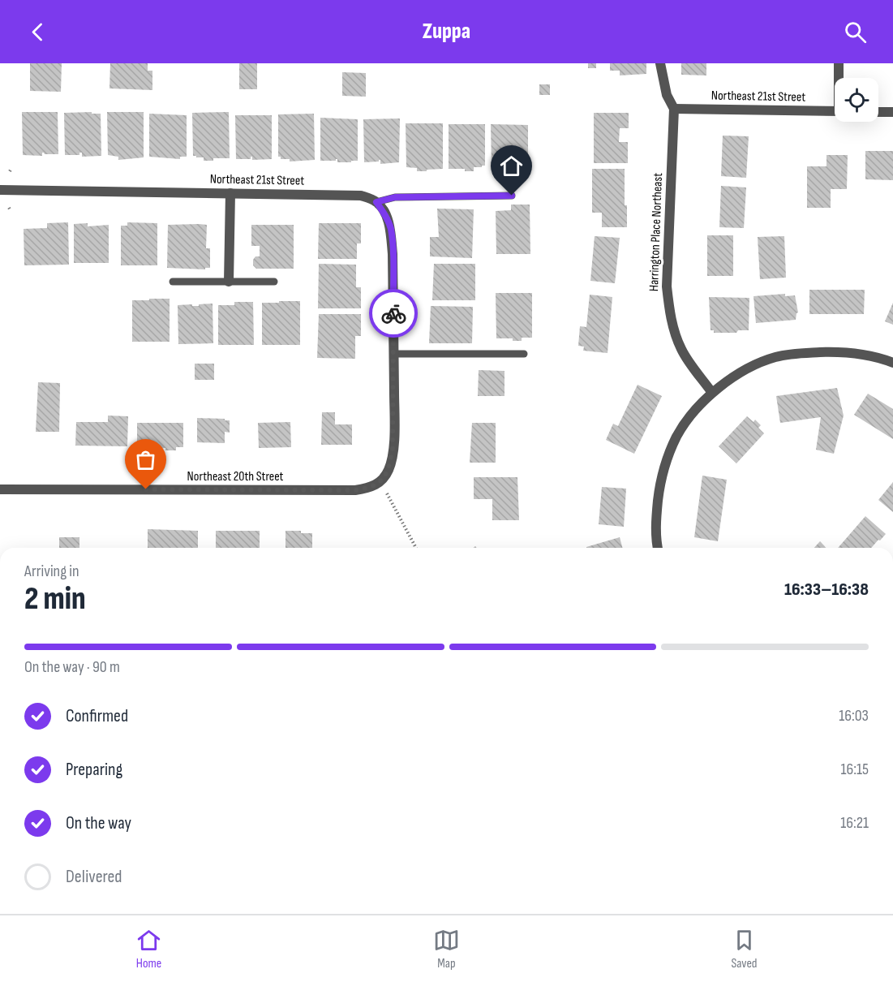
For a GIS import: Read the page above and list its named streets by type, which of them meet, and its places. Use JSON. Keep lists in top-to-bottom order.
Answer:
{
  "streets": {
    "street": ["Northeast 21st Street", "Harrington Place Northeast", "Northeast 20th Street"]
  },
  "crossings": [
    ["Northeast 21st Street", "Harrington Place Northeast"]
  ],
  "page": {
    "header": "Zuppa",
    "heading": ["2 min", "Arriving in", "16:33–16:38"],
    "bar": "On the way · 90 m",
    "list": [
      ["Confirmed", "16:03"],
      ["Preparing", "16:15"],
      ["On the way", "16:21"],
      "Delivered"
    ],
    "tabs": ["Home", "Map", "Saved"]
  }
}
